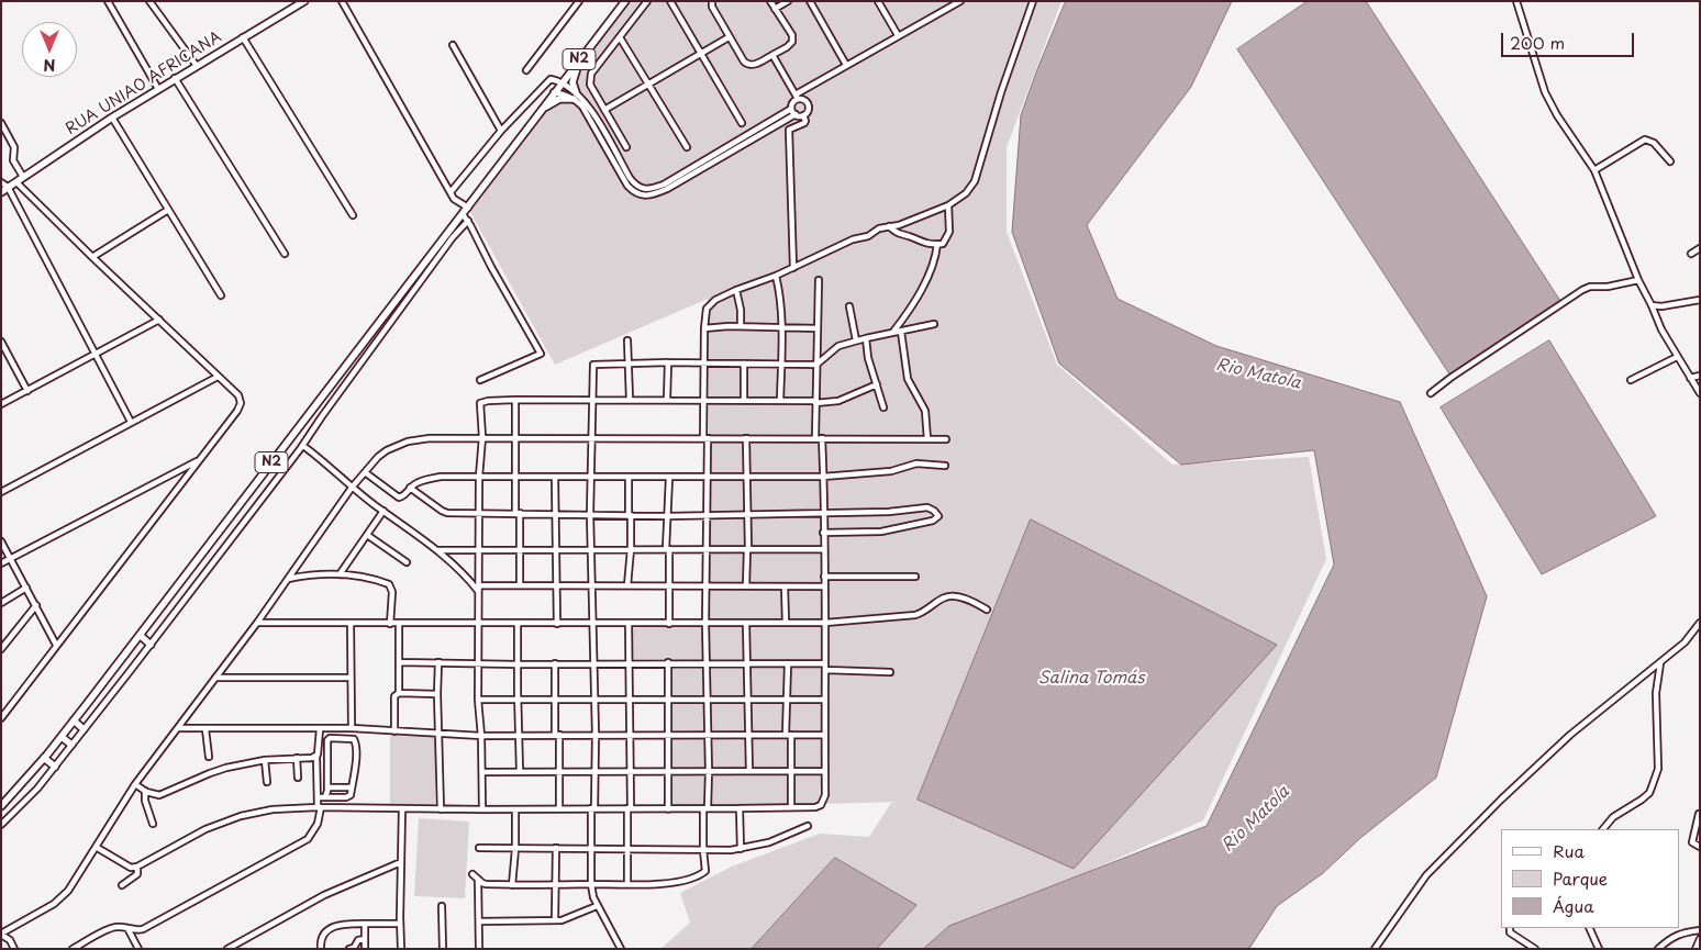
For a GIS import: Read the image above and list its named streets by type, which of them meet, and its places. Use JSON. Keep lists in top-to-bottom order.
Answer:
{
  "streets": {
    "main road": ["N2", "RUA UNIAO AFRICANA"]
  },
  "water": ["Rio Matola", "Salina Tomás"],
  "legend": ["Rua", "Parque", "Água"],
  "scale_bar": "200 m",
  "north": "bottom"
}
